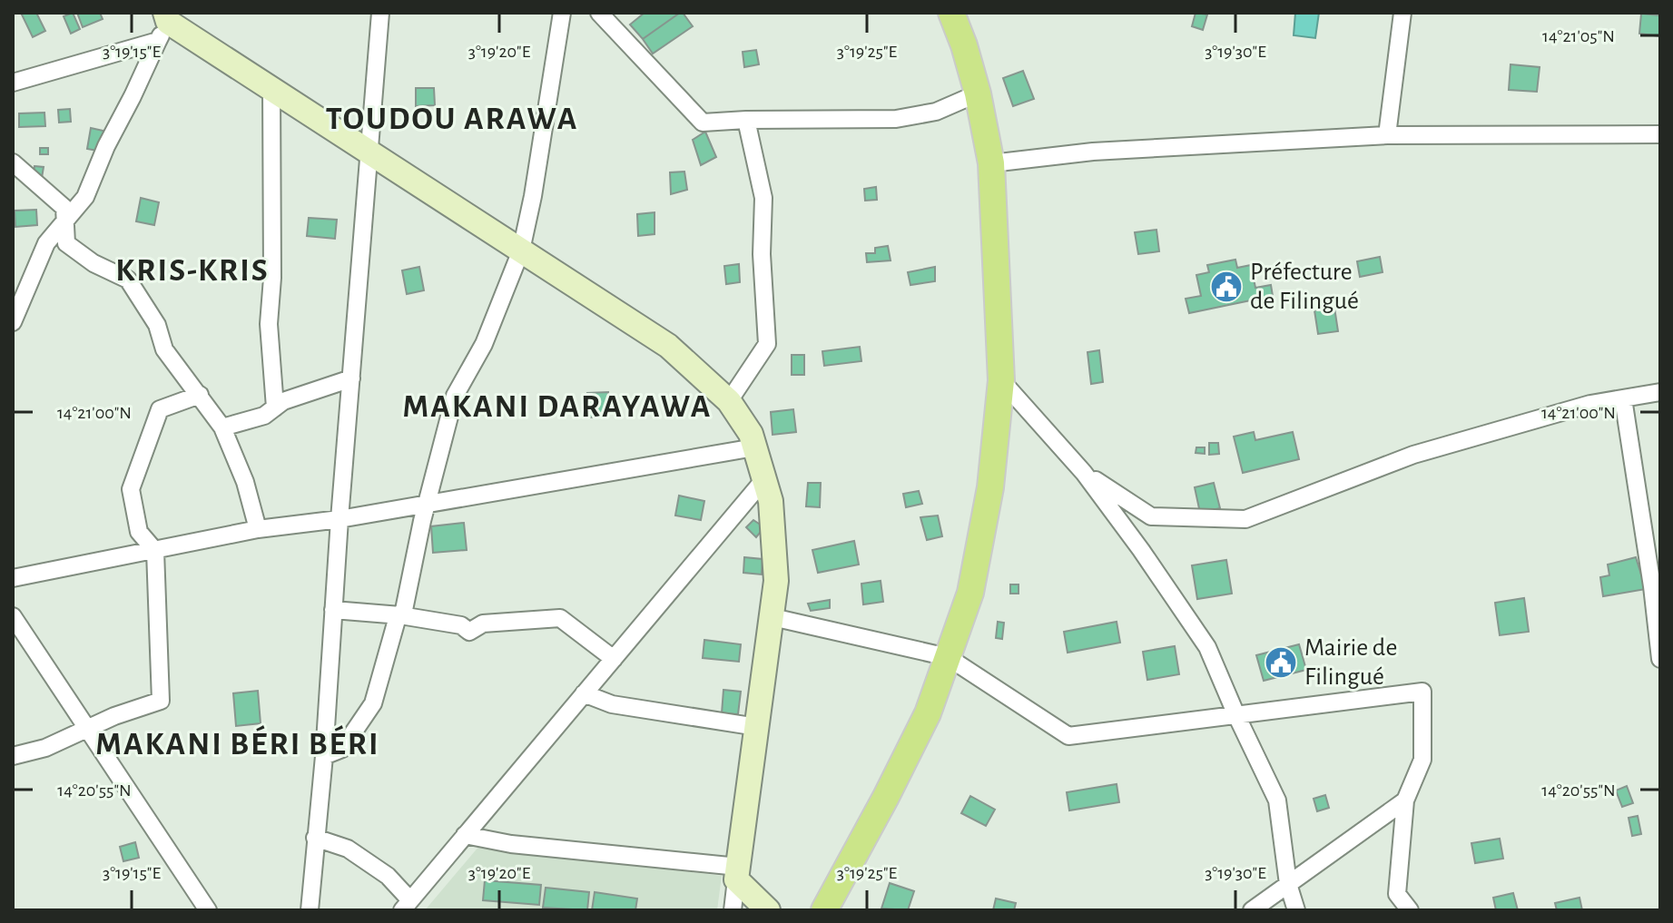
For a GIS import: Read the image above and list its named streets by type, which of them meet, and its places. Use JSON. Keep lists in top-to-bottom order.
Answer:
{
  "districts": [
    "TOUDOU ARAWA",
    "KRIS-KRIS",
    "MAKANI DARAYAWA",
    "MAKANI BÉRI BÉRI"
  ],
  "places": {
    "public building": ["Préfecture de Filingué", "Mairie de Filingué"]
  },
  "coordinates": [
    "14°21'05\"N",
    "3°19'15\"E",
    "3°19'20\"E",
    "3°19'25\"E",
    "3°19'30\"E",
    "14°21'00\"N",
    "14°20'55\"N"
  ]
}
